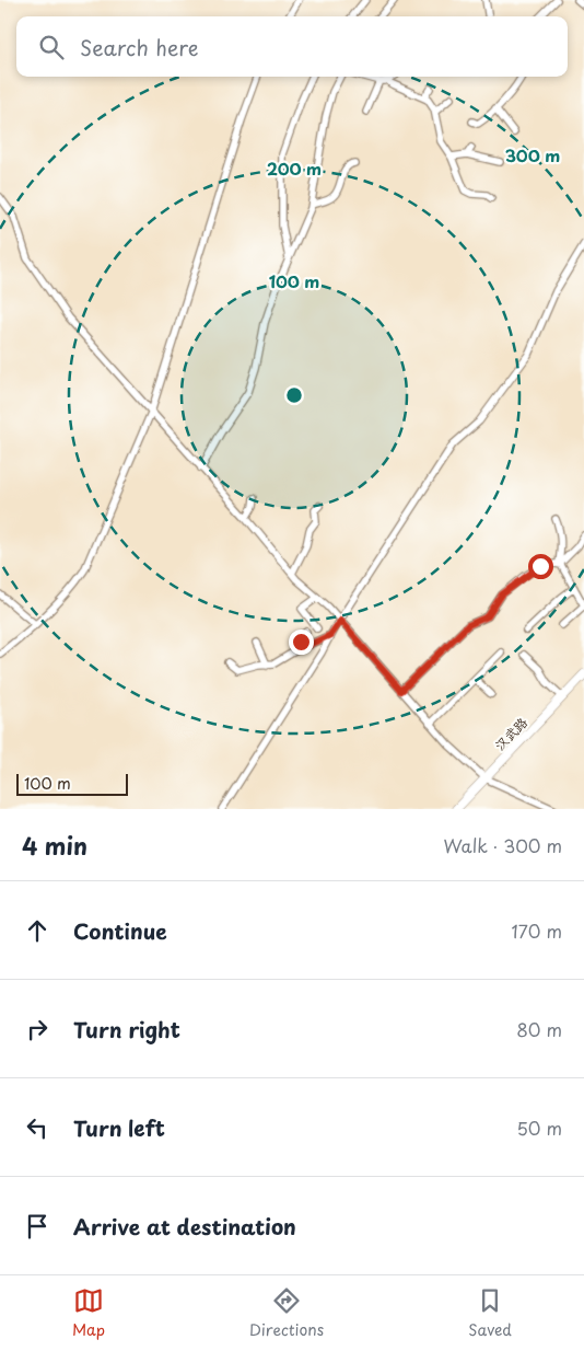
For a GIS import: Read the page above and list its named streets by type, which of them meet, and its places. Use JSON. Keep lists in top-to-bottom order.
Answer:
{
  "streets": {
    "main road": ["汉武路"]
  },
  "scale_bar": "100 m",
  "page": {
    "search": "Search here",
    "scale": "100 m",
    "heading": ["4 min", "Walk · 300 m"],
    "list": [
      ["Continue", "170 m"],
      ["Turn right", "80 m"],
      ["Turn left", "50 m"],
      "Arrive at destination"
    ],
    "nav": ["Map", "Directions", "Saved"]
  },
  "rings": ["300 m", "200 m", "100 m"]
}
